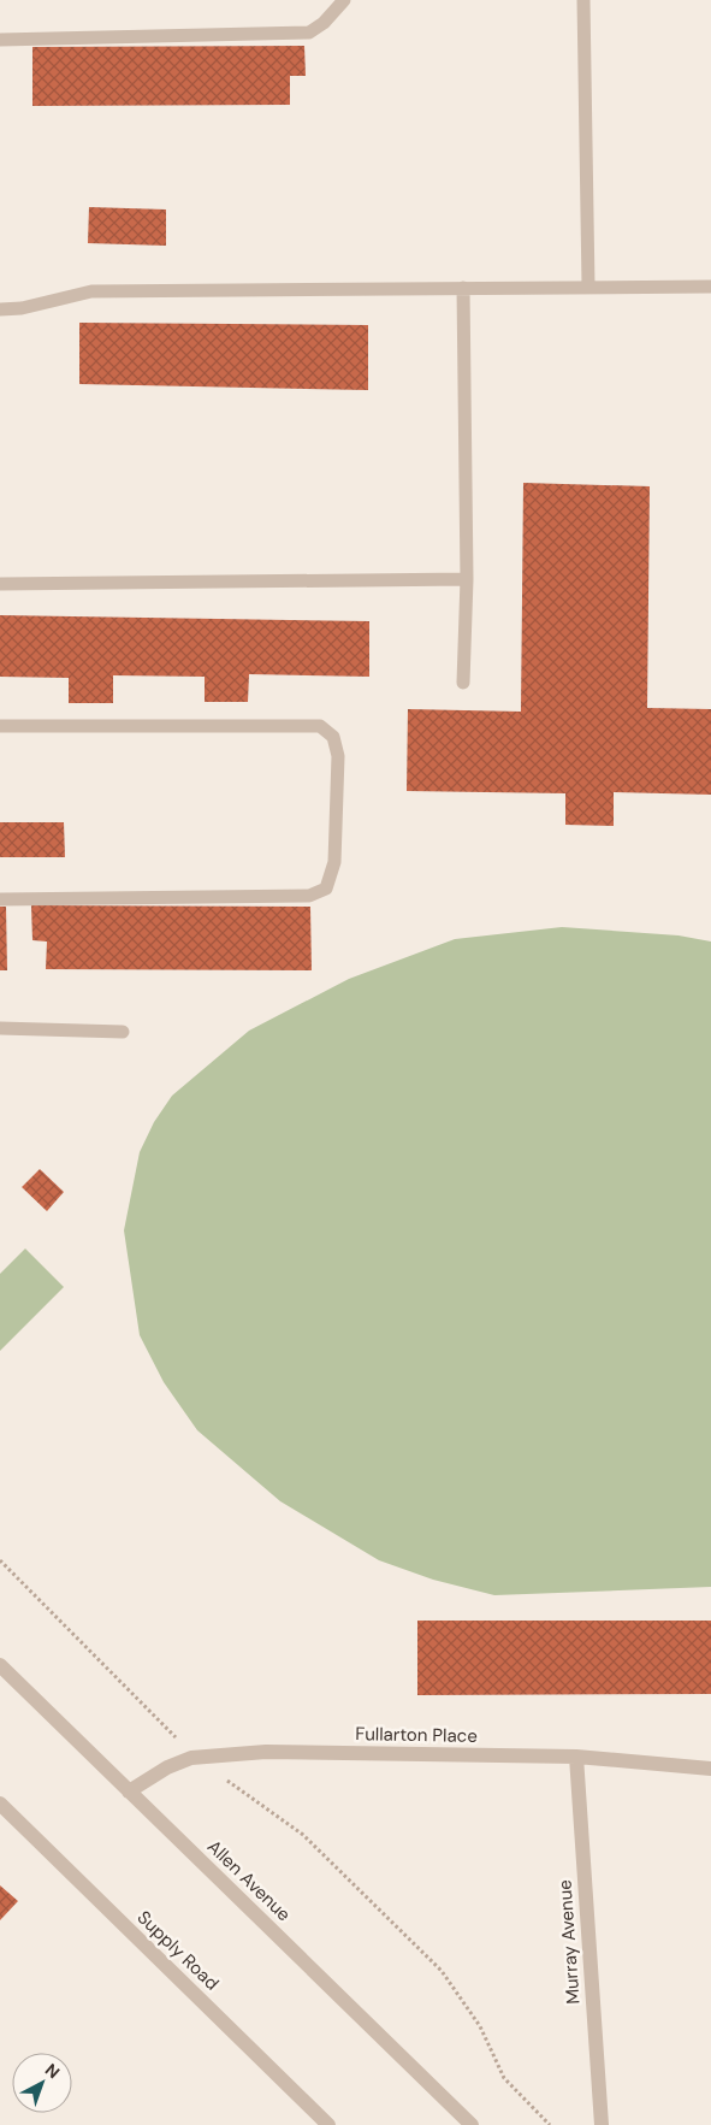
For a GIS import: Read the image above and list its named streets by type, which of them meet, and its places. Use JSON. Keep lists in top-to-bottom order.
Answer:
{
  "streets": {
    "street": [
      "Fullarton Place",
      "Allen Avenue",
      "Murray Avenue",
      "Supply Road"
    ]
  },
  "crossings": [
    ["Fullarton Place", "Allen Avenue"],
    ["Fullarton Place", "Murray Avenue"]
  ],
  "north": "top right"
}
